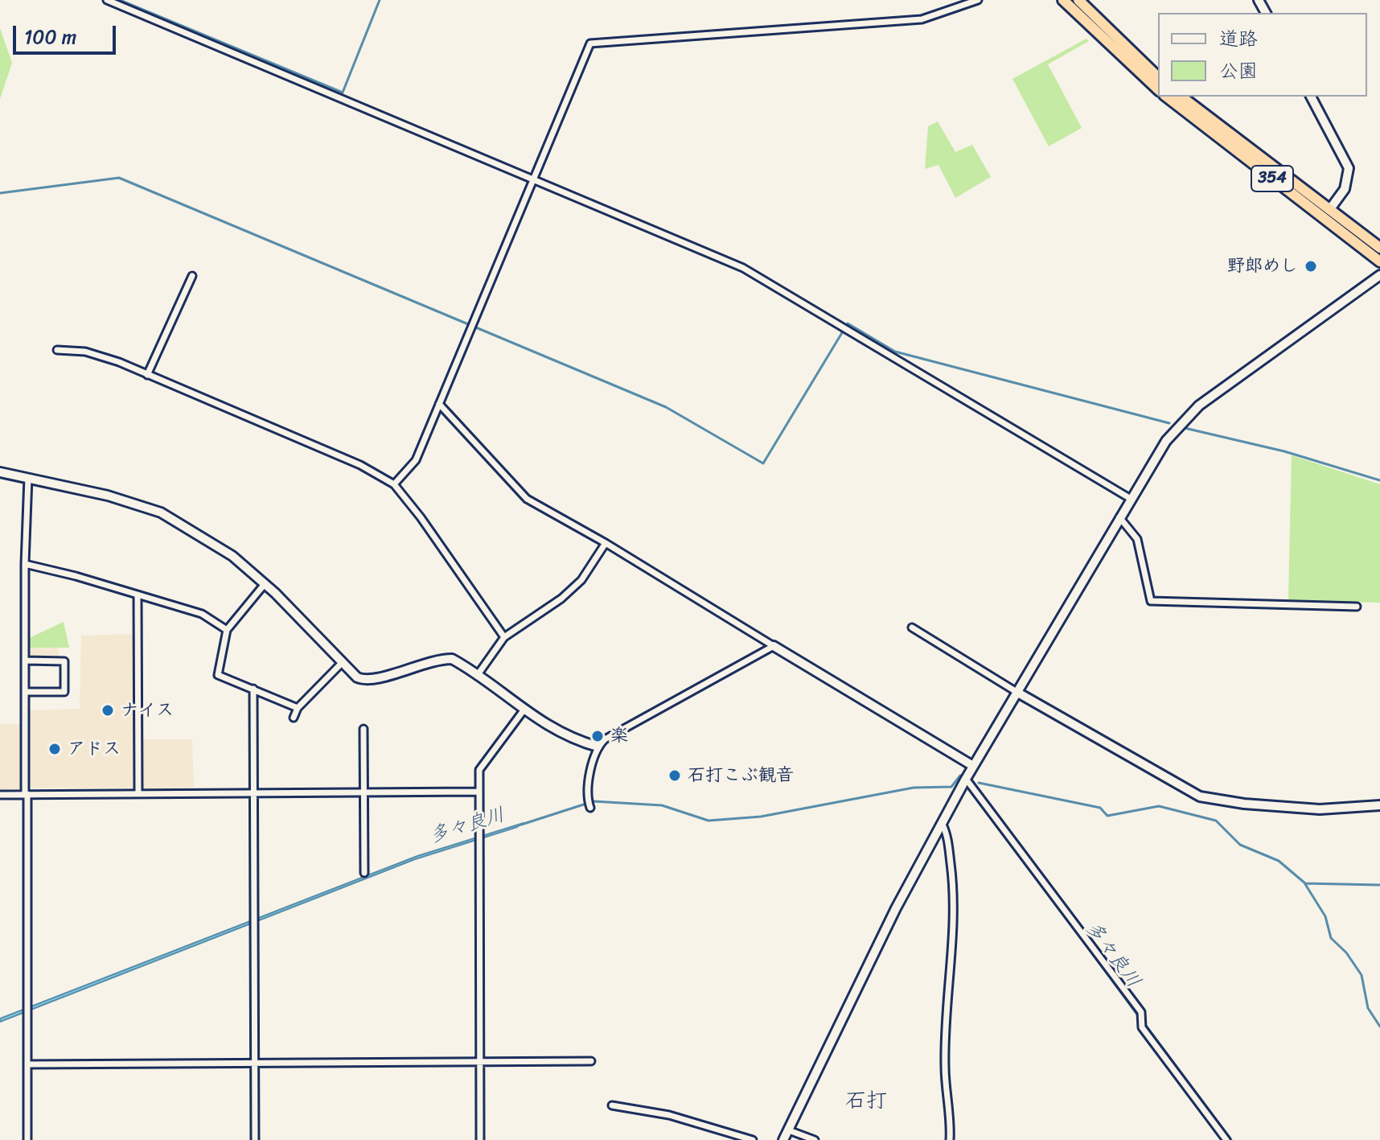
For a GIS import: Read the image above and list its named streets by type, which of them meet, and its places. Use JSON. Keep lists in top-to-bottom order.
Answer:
{
  "streets": {
    "highway": ["354"]
  },
  "districts": ["石打"],
  "water": ["多々良川"],
  "places": [
    "野郎めし",
    "ナイス",
    "楽",
    "アドス",
    "石打こぶ観音"
  ],
  "legend": ["道路", "公園"],
  "scale_bar": "100 m"
}
